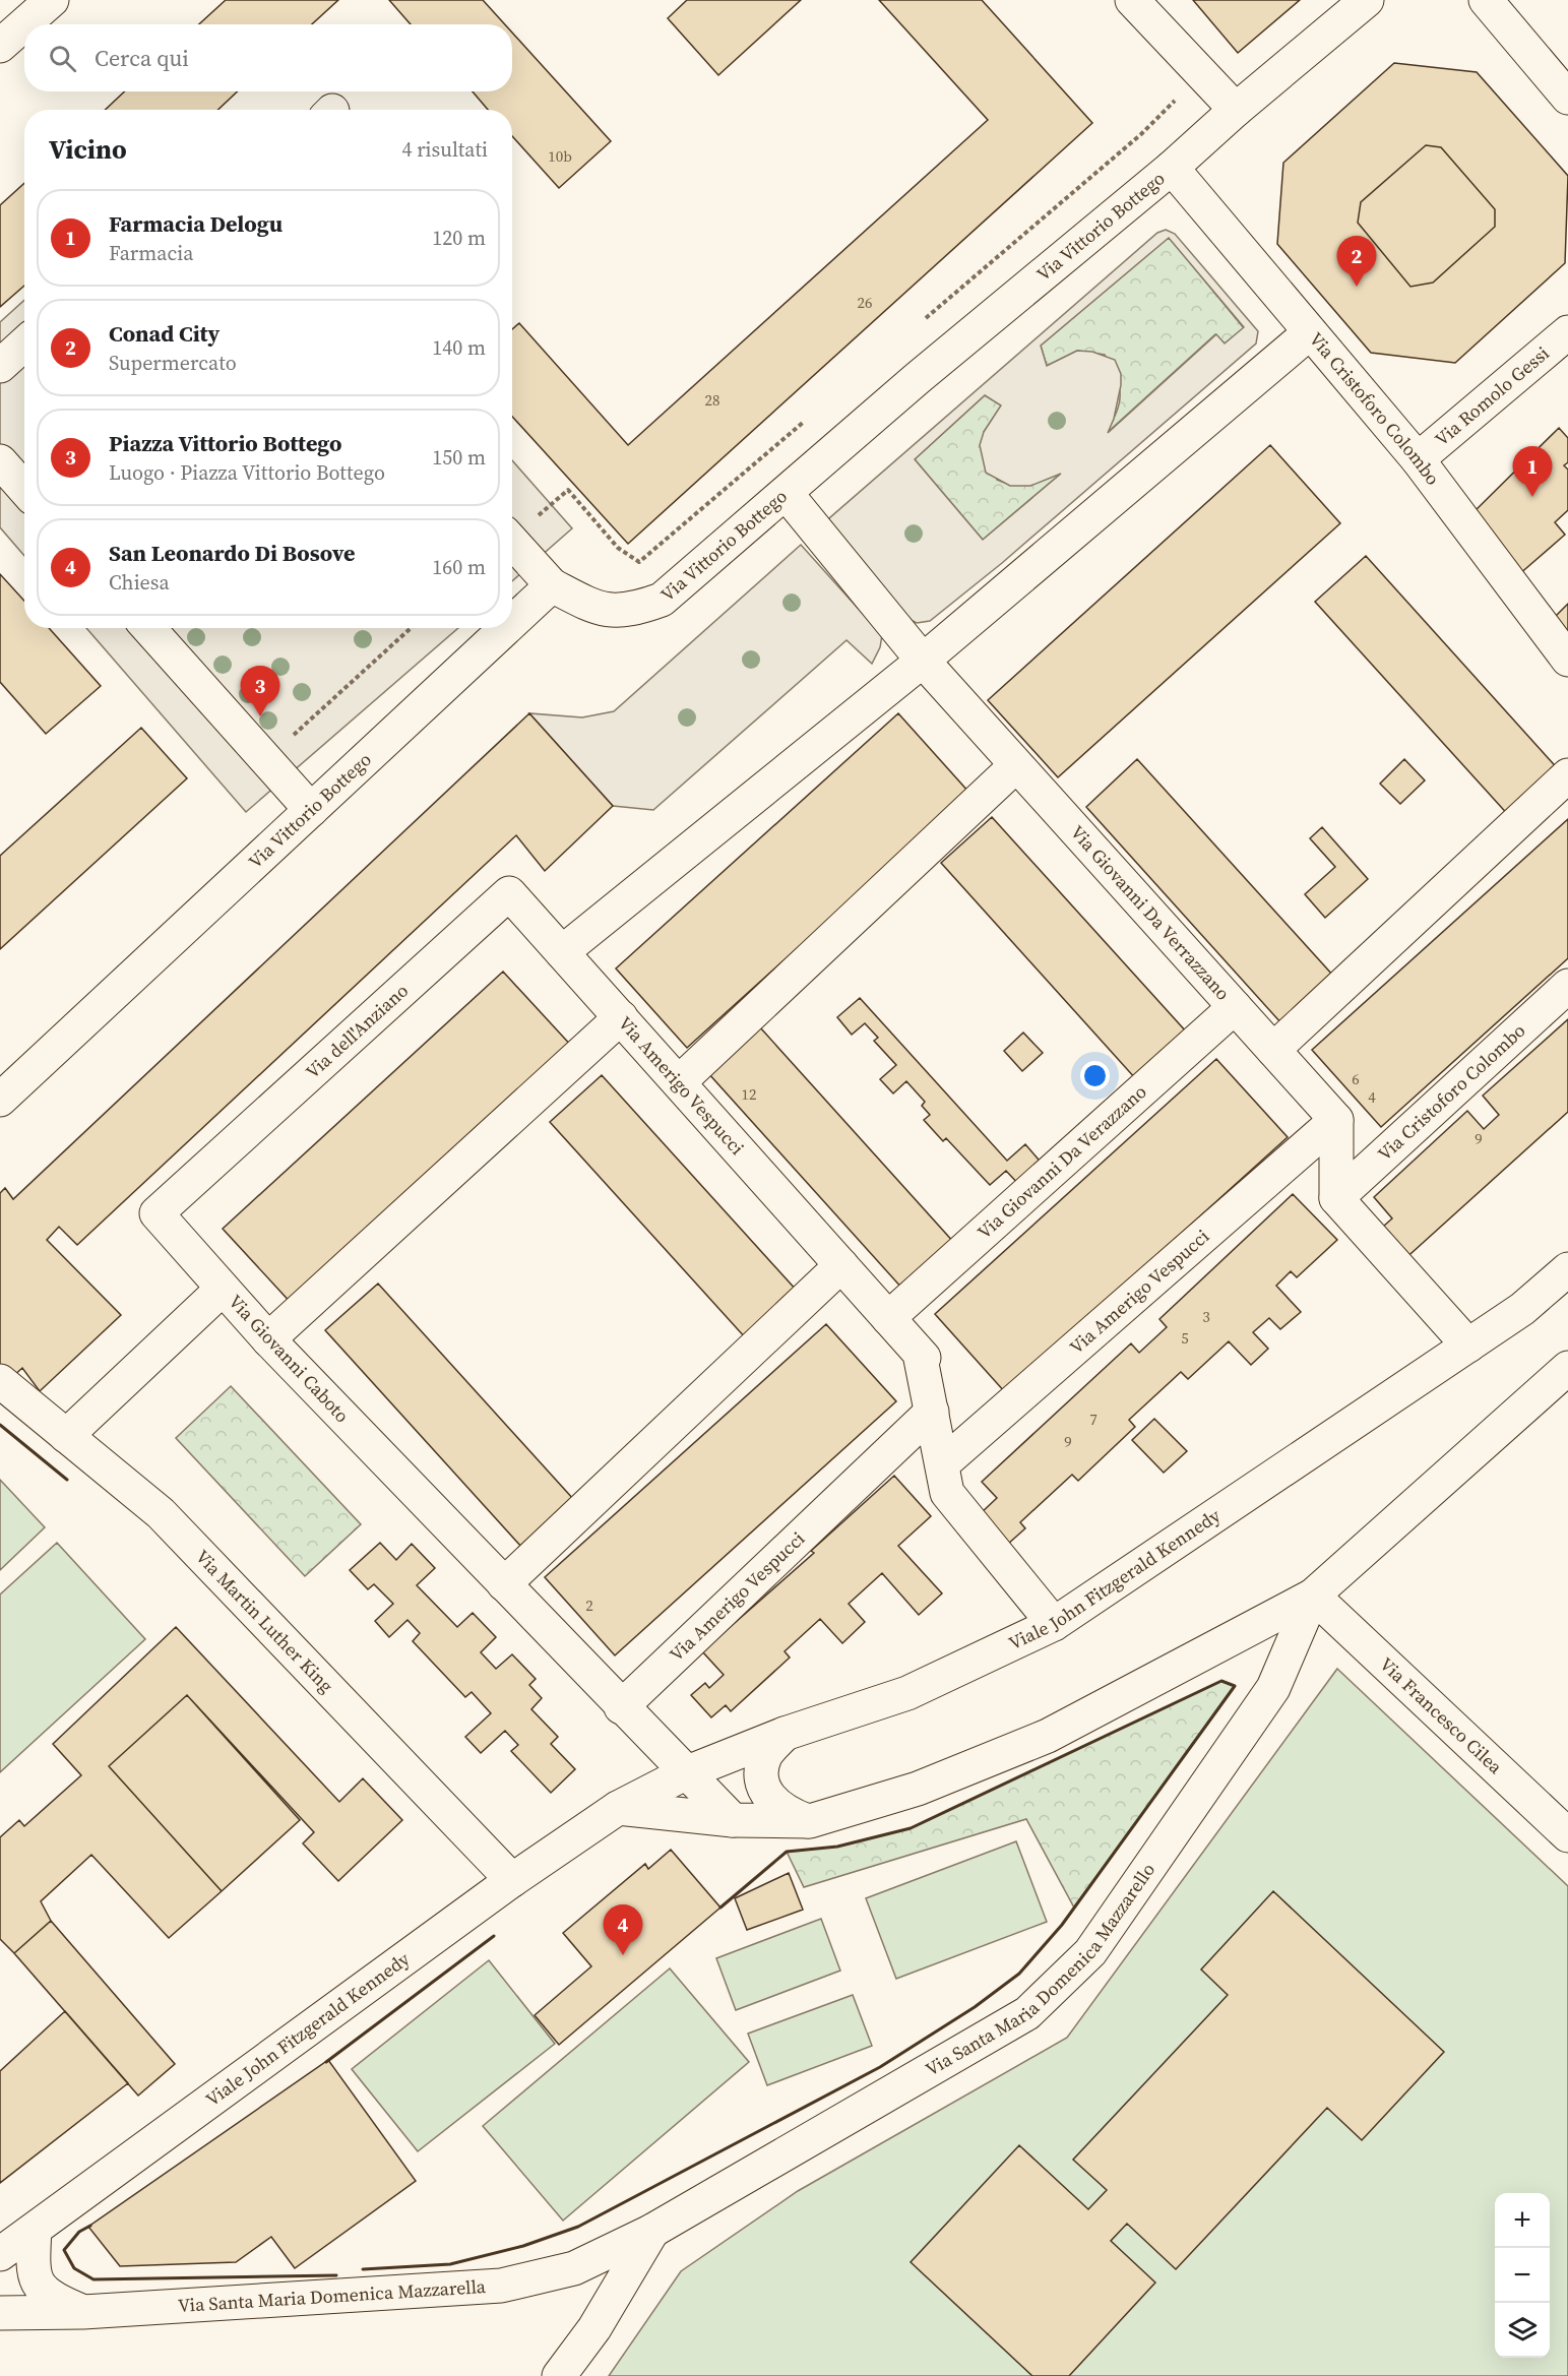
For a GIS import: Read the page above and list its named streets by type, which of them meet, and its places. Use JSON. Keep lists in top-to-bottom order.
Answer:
{
  "streets": {
    "street": [
      "Via Vittorio Bottego",
      "Via Romolo Gessi",
      "Via Cristoforo Colombo",
      "Via Giovanni Da Verrazzano",
      "Via dell'Anziano",
      "Via Amerigo Vespucci",
      "Via Giovanni Da Verazzano",
      "Via Giovanni Caboto",
      "Viale John Fitzgerald Kennedy",
      "Via Martin Luther King",
      "Via Francesco Cilea",
      "Via Santa Maria Domenica Mazzarello",
      "Via Santa Maria Domenica Mazzarella"
    ]
  },
  "crossings": [
    ["Via Vittorio Bottego", "Via Cristoforo Colombo"],
    ["Via Vittorio Bottego", "Via Giovanni Da Verrazzano"],
    ["Via Romolo Gessi", "Via Cristoforo Colombo"],
    ["Via Giovanni Da Verrazzano", "Via Amerigo Vespucci"],
    ["Via Giovanni Da Verrazzano", "Via Giovanni Da Verazzano"],
    ["Via dell'Anziano", "Via Amerigo Vespucci"],
    ["Via dell'Anziano", "Via Giovanni Caboto"],
    ["Via Amerigo Vespucci", "Via Giovanni Da Verazzano"],
    ["Via Amerigo Vespucci", "Via Giovanni Caboto"],
    ["Via Amerigo Vespucci", "Viale John Fitzgerald Kennedy"],
    ["Via Giovanni Caboto", "Viale John Fitzgerald Kennedy"],
    ["Via Giovanni Caboto", "Via Martin Luther King"],
    ["Viale John Fitzgerald Kennedy", "Via Martin Luther King"],
    ["Via Francesco Cilea", "Via Santa Maria Domenica Mazzarello"],
    ["Via Santa Maria Domenica Mazzarello", "Via Santa Maria Domenica Mazzarella"]
  ],
  "house_numbers": [
    "10b",
    "26",
    "28",
    "6",
    "12",
    "4",
    "9",
    "3",
    "5",
    "7",
    "9",
    "2"
  ],
  "page": {
    "search": "Cerca qui",
    "heading": ["Vicino", "4 risultati"],
    "list": [
      {
        "mark": "1",
        "name": "Farmacia Delogu",
        "note": "Farmacia",
        "value": "120 m"
      },
      {
        "mark": "2",
        "name": "Conad City",
        "note": "Supermercato",
        "value": "140 m"
      },
      {
        "mark": "3",
        "name": "Piazza Vittorio Bottego",
        "note": "Luogo · Piazza Vittorio Bottego",
        "value": "150 m"
      },
      {
        "mark": "4",
        "name": "San Leonardo Di Bosove",
        "note": "Chiesa",
        "value": "160 m"
      }
    ],
    "pins": [
      "2",
      "1",
      "3",
      "4"
    ],
    "map_buttons": ["+", "−"]
  }
}
